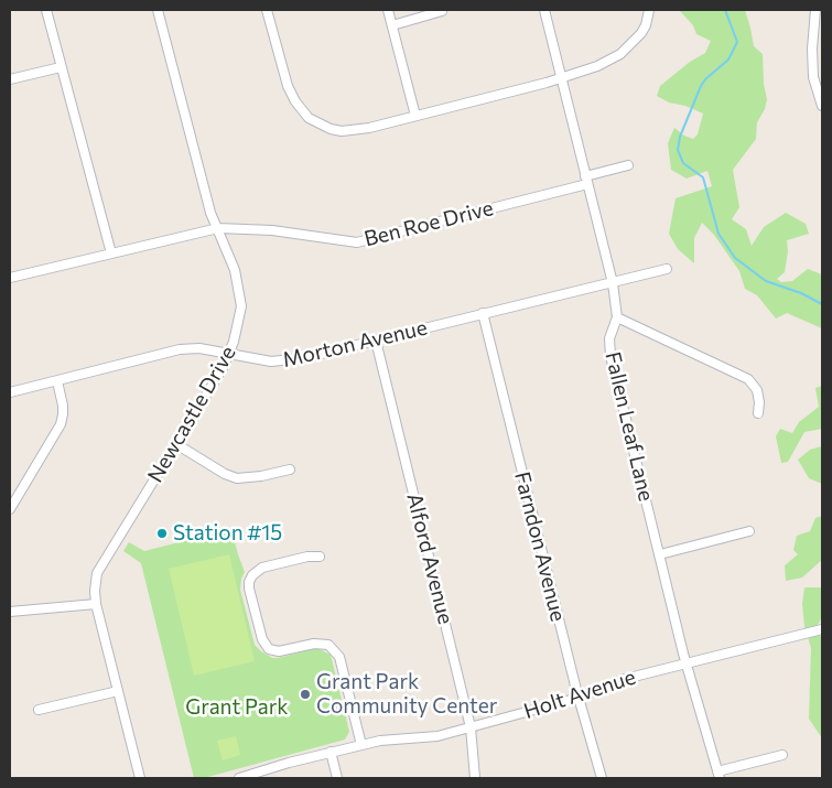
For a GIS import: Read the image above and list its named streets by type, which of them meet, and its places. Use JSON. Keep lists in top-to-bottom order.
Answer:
{
  "streets": {
    "street": [
      "Ben Roe Drive",
      "Morton Avenue",
      "Newcastle Drive",
      "Fallen Leaf Lane",
      "Farndon Avenue",
      "Alford Avenue",
      "Holt Avenue"
    ]
  },
  "crossings": [
    ["Ben Roe Drive", "Newcastle Drive"],
    ["Ben Roe Drive", "Fallen Leaf Lane"],
    ["Morton Avenue", "Newcastle Drive"],
    ["Morton Avenue", "Fallen Leaf Lane"],
    ["Morton Avenue", "Farndon Avenue"],
    ["Morton Avenue", "Alford Avenue"],
    ["Fallen Leaf Lane", "Holt Avenue"],
    ["Farndon Avenue", "Holt Avenue"],
    ["Alford Avenue", "Holt Avenue"]
  ],
  "parks": ["Grant Park"],
  "places": ["Station #15", "Grant Park Community Center"]
}
